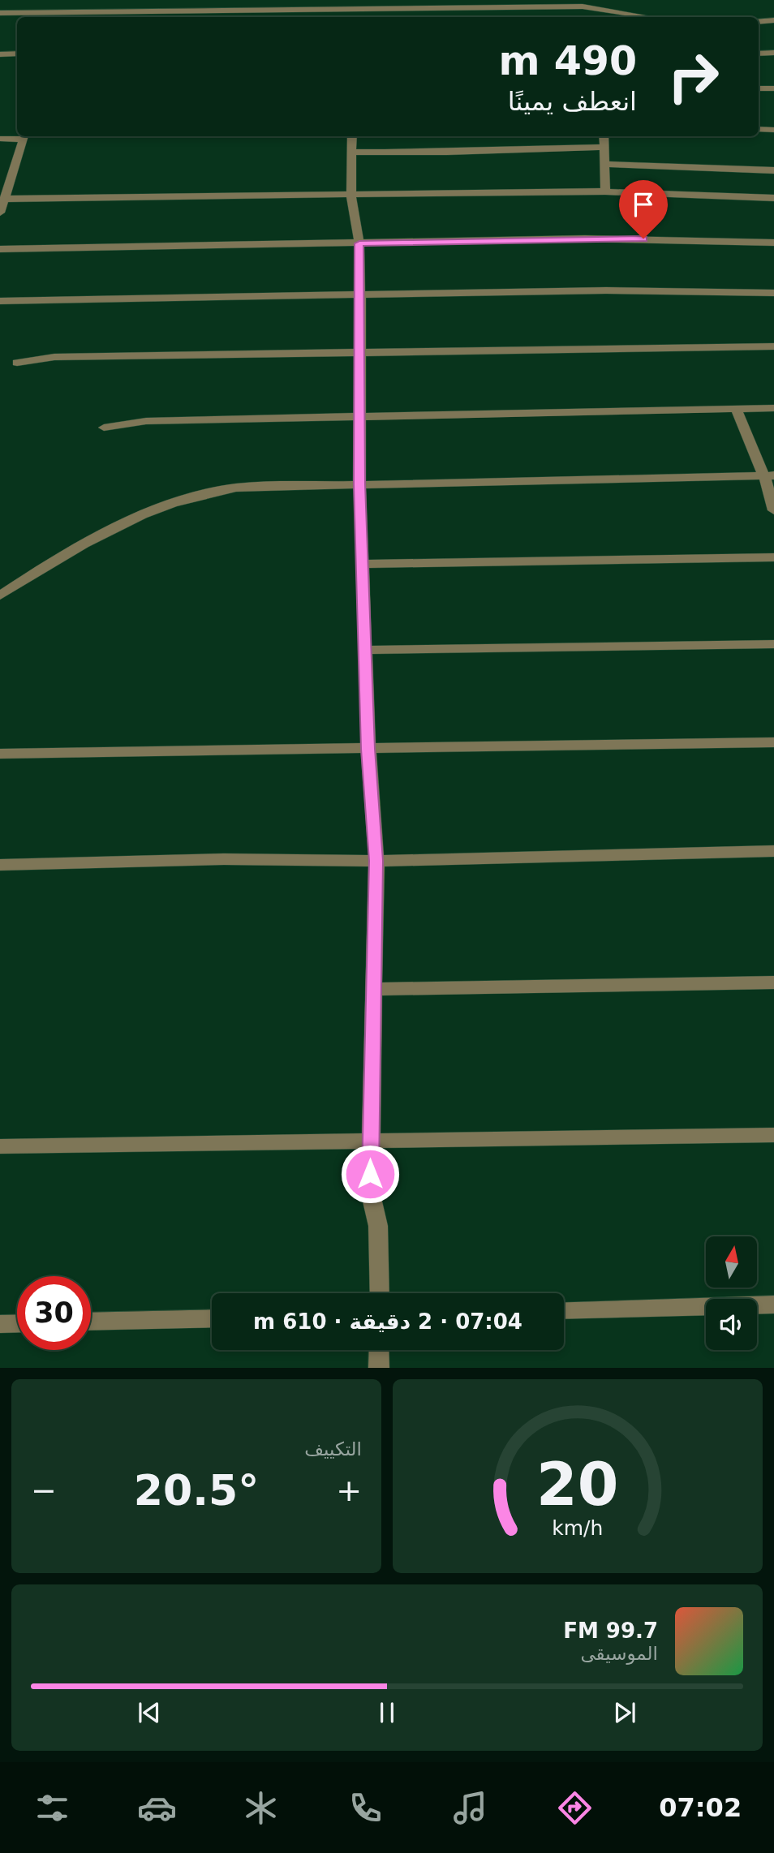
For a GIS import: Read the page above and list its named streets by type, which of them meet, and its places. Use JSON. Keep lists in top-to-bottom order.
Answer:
{
  "north": "top",
  "page": {
    "turn": ["490 m", "انعطف يمينًا"],
    "limit": "30",
    "trip": "07:04 · 2 دقيقة · 610 m",
    "tile": "التكييف",
    "heat": ["−", "20.5°", "+"],
    "song": ["99.7 FM", "الموسيقى"],
    "tabs": "07:02",
    "gauge": ["20", "km/h"]
  }
}
